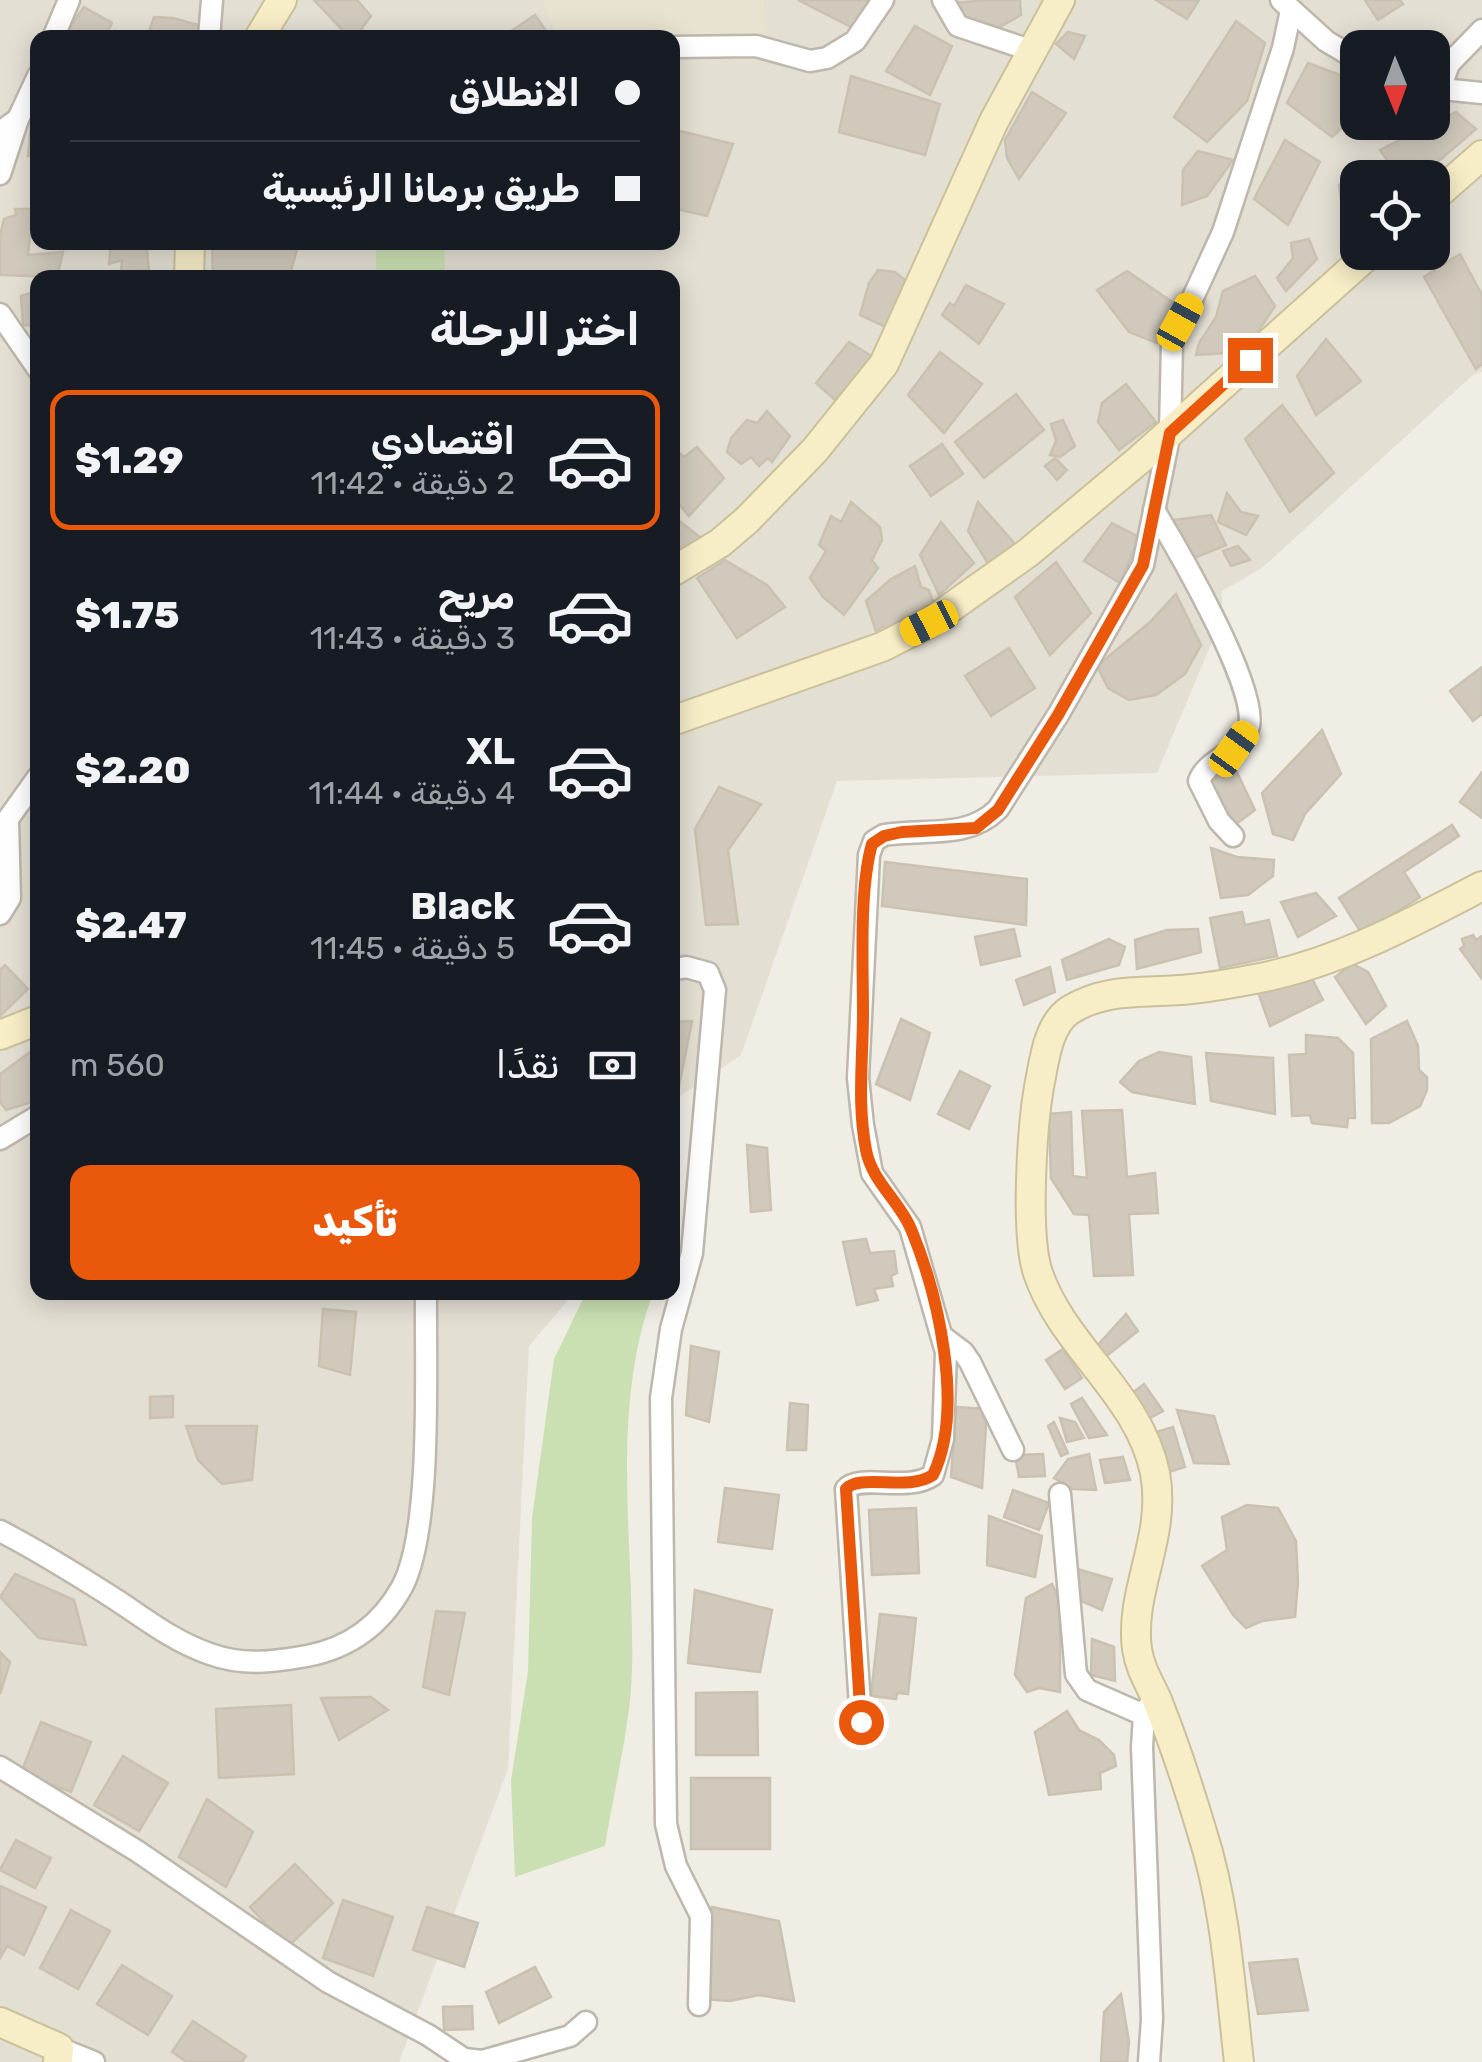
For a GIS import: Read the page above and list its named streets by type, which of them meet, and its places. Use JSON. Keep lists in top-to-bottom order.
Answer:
{
  "north": "bottom",
  "page": {
    "banner": ["الانطلاق", "طريق برمانا الرئيسية"],
    "heading": "اختر الرحلة",
    "list": [
      {
        "name": "اقتصادي",
        "note": "2 دقيقة · 11:42",
        "value": "$1.29"
      },
      {
        "name": "مريح",
        "note": "3 دقيقة · 11:43",
        "value": "$1.75"
      },
      {
        "name": "XL",
        "note": "4 دقيقة · 11:44",
        "value": "$2.20"
      },
      {
        "name": "Black",
        "note": "5 دقيقة · 11:45",
        "value": "$2.47"
      }
    ],
    "pay": ["نقدًا", "560 m"],
    "buttons": "تأكيد"
  }
}
